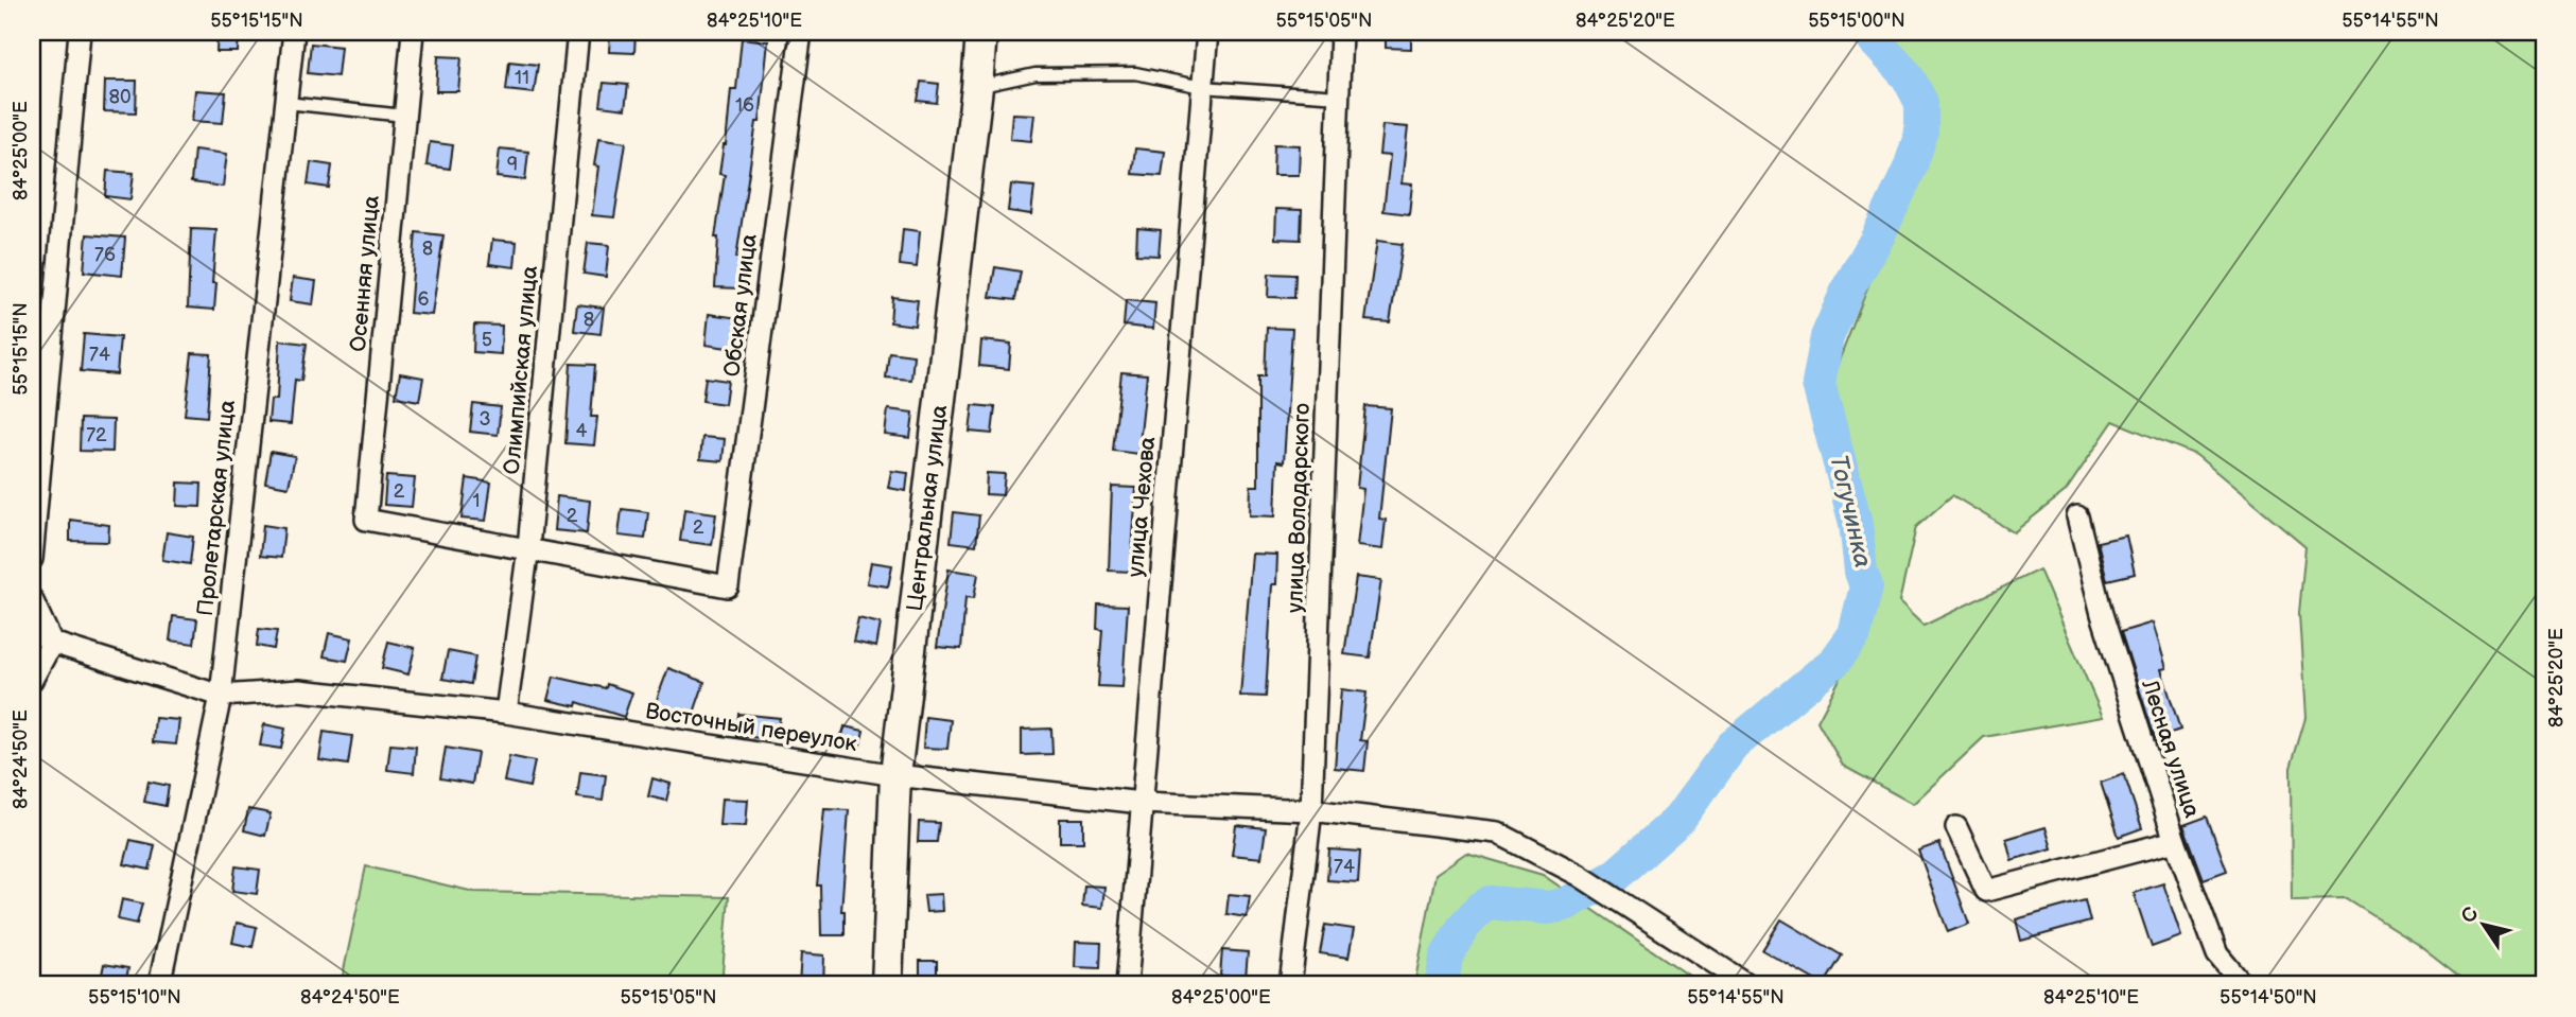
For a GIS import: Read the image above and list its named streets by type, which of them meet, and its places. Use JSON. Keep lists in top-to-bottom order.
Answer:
{
  "streets": {
    "main road": ["Центральная улица"],
    "street": [
      "Осенняя улица",
      "Обская улица",
      "Олимпийская улица",
      "улица Чехова",
      "Пролетарская улица",
      "улица Володарского",
      "Восточный переулок",
      "Лесная улица"
    ]
  },
  "crossings": [
    ["Осенняя улица", "Обская улица"],
    ["Осенняя улица", "Олимпийская улица"],
    ["Обская улица", "Олимпийская улица"],
    ["Олимпийская улица", "Восточный переулок"],
    ["улица Чехова", "Восточный переулок"],
    ["Пролетарская улица", "Восточный переулок"],
    ["Центральная улица", "Восточный переулок"],
    ["улица Володарского", "Восточный переулок"]
  ],
  "water": ["Тогучинка"],
  "house_numbers": [
    "11",
    "80",
    "16",
    "9",
    "8",
    "76",
    "6",
    "8",
    "5",
    "74",
    "3",
    "4",
    "72",
    "2",
    "1",
    "2",
    "2",
    "74"
  ],
  "north": "top left",
  "coordinates": [
    "55°15'15\"N",
    "84°25'10\"E",
    "55°15'05\"N",
    "84°25'20\"E",
    "55°15'00\"N",
    "55°14'55\"N",
    "84°25'00\"E",
    "84°24'50\"E",
    "55°15'10\"N",
    "55°14'50\"N"
  ]
}
